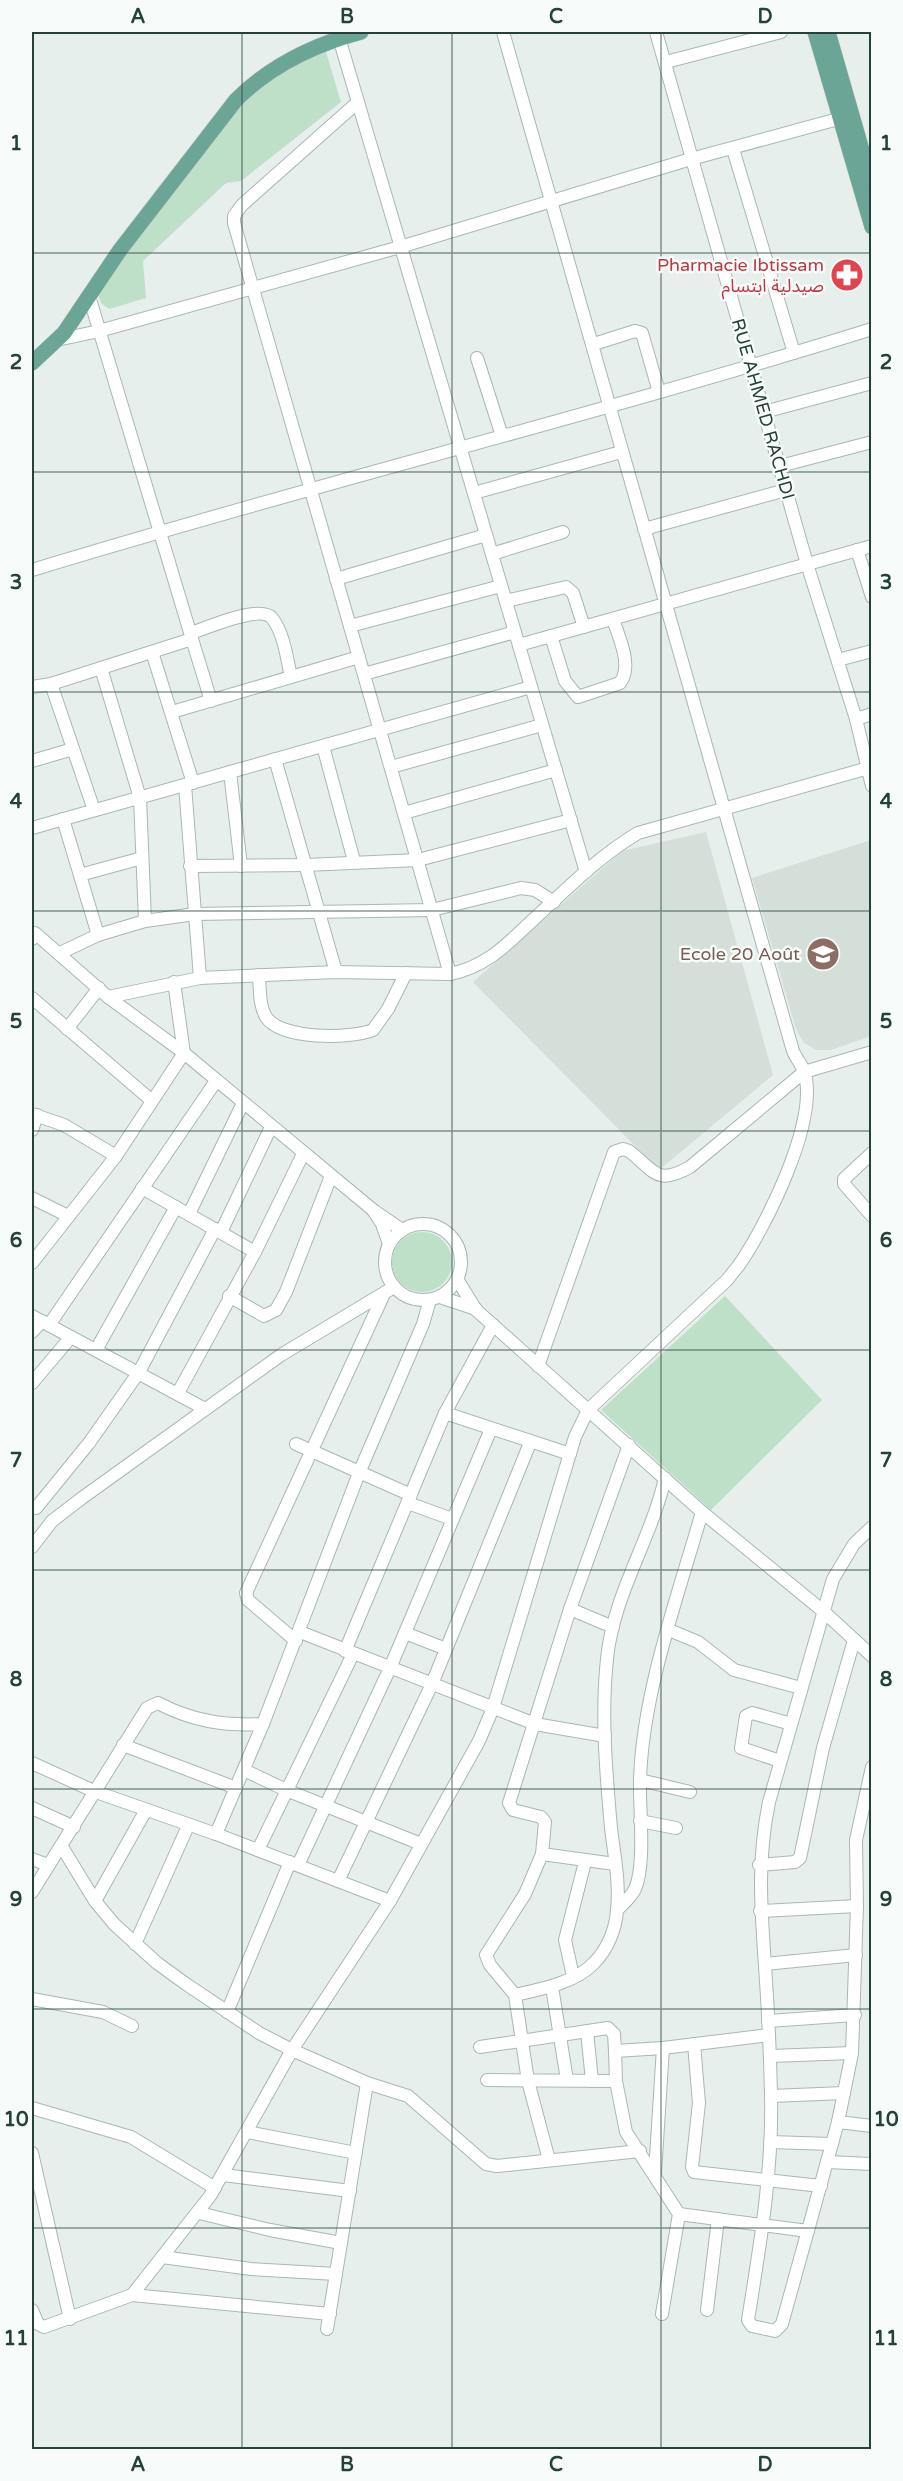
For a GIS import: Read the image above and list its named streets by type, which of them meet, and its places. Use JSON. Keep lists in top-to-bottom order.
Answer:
{
  "streets": {
    "street": ["RUE AHMED RACHDI"]
  },
  "places": {
    "pharmacy": ["Pharmacie Ibtissam صيدلية ابتسام"],
    "school or university": ["Ecole 20 Août"]
  },
  "grid": {
    "columns": [
      "A",
      "B",
      "C",
      "D"
    ],
    "rows": [
      "1",
      "2",
      "3",
      "4",
      "5",
      "6",
      "7",
      "8",
      "9",
      "10",
      "11"
    ]
  }
}
